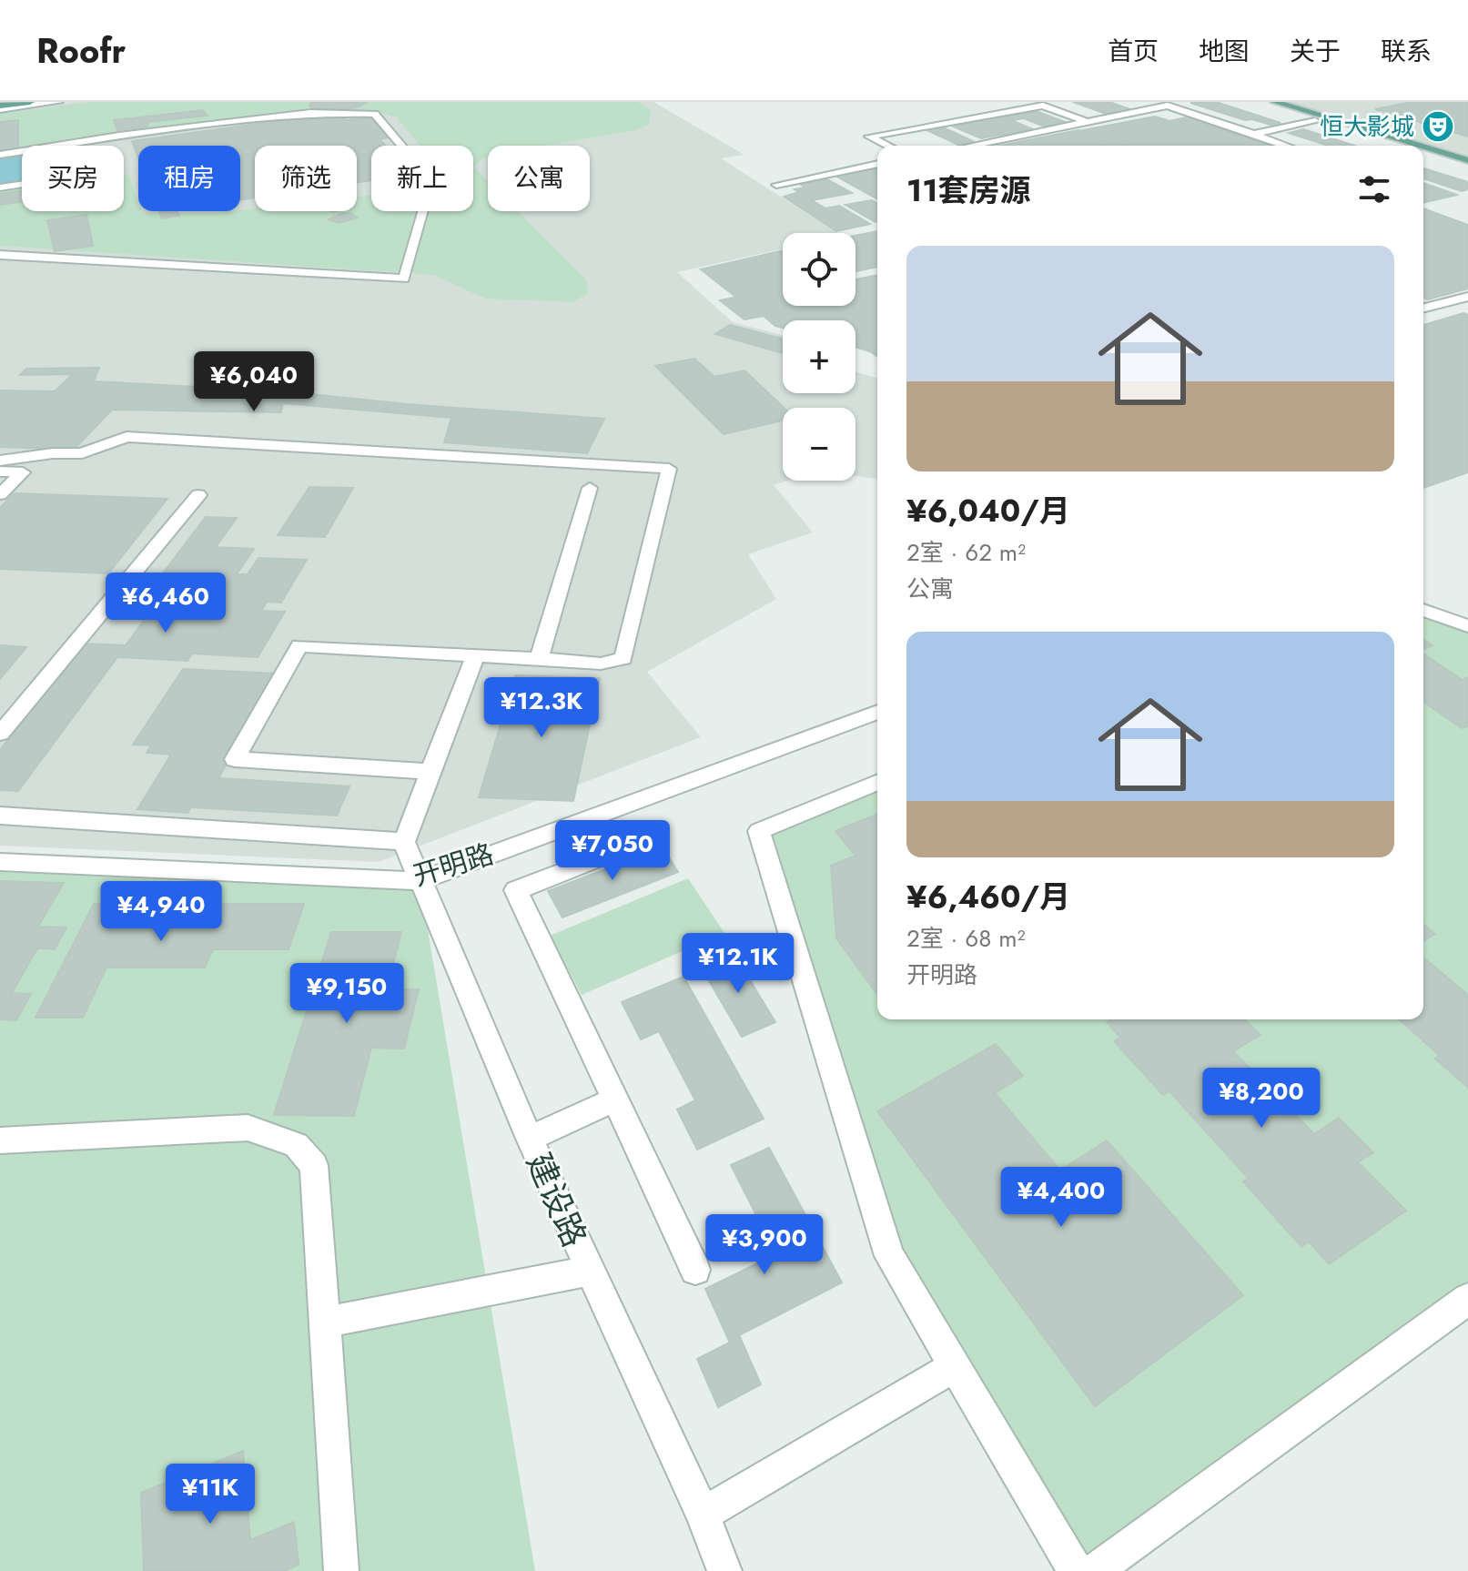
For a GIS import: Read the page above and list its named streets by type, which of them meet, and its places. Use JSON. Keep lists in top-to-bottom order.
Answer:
{
  "streets": {
    "street": ["开明路", "建设路"]
  },
  "crossings": [
    ["开明路", "建设路"]
  ],
  "places": {
    "theatre": ["恒大影城"]
  },
  "page": {
    "header": "Roofr",
    "nav": [
      "首页",
      "地图",
      "关于",
      "联系"
    ],
    "chip": [
      "买房",
      "租房",
      "筛选",
      "新上",
      "公寓"
    ],
    "heading": "11套房源",
    "map_buttons": ["+", "−"],
    "list": [
      {
        "name": "¥6,040/月",
        "note": "2室 · 62 m² · 公寓"
      },
      {
        "name": "¥6,460/月",
        "note": "2室 · 68 m² · 开明路"
      }
    ],
    "price": [
      "¥6,040",
      "¥6,460",
      "¥12.3K",
      "¥7,050",
      "¥4,940",
      "¥12.1K",
      "¥9,150",
      "¥8,200",
      "¥4,400",
      "¥3,900",
      "¥11K"
    ]
  }
}
